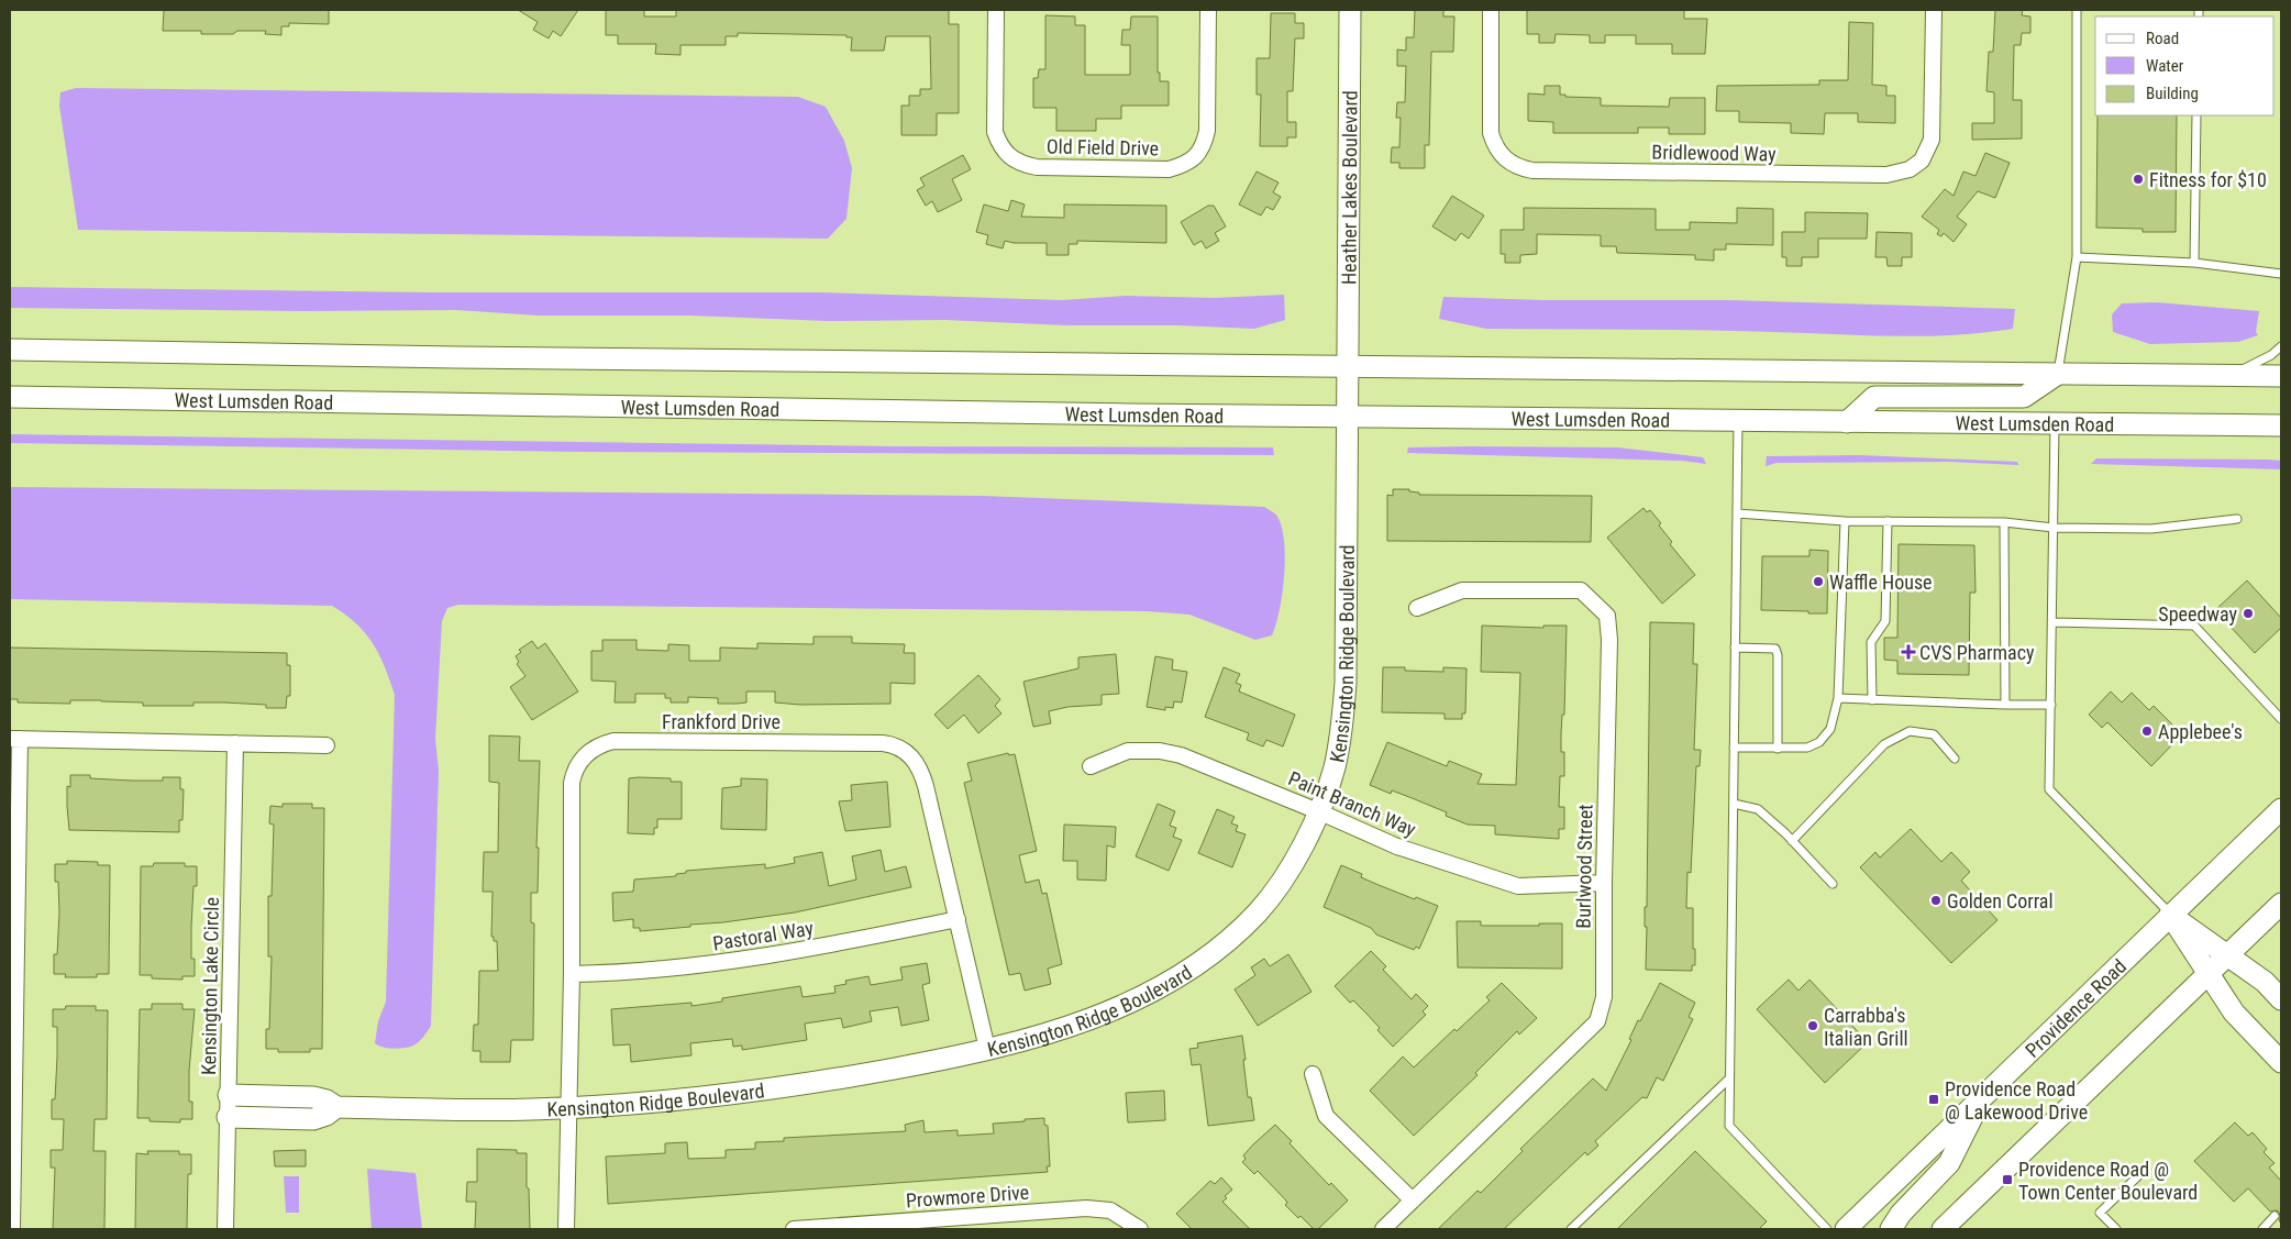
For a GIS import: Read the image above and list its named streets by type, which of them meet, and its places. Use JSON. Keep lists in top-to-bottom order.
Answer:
{
  "streets": {
    "main road": [
      "Heather Lakes Boulevard",
      "West Lumsden Road",
      "Kensington Ridge Boulevard",
      "Providence Road"
    ],
    "street": [
      "Old Field Drive",
      "Bridlewood Way",
      "Frankford Drive",
      "Paint Branch Way",
      "Burlwood Street",
      "Pastoral Way",
      "Kensington Lake Circle",
      "Prowmore Drive"
    ]
  },
  "crossings": [
    ["Heather Lakes Boulevard", "Kensington Ridge Boulevard"],
    ["West Lumsden Road", "Kensington Ridge Boulevard"],
    ["Kensington Ridge Boulevard", "Frankford Drive"],
    ["Kensington Ridge Boulevard", "Paint Branch Way"],
    ["Kensington Ridge Boulevard", "Kensington Lake Circle"],
    ["Frankford Drive", "Pastoral Way"],
    ["Paint Branch Way", "Burlwood Street"]
  ],
  "places": {
    "other": [
      "Fitness for $10",
      "Waffle House",
      "Speedway",
      "Applebee's",
      "Golden Corral",
      "Carrabba's Italian Grill"
    ],
    "health": ["CVS Pharmacy"],
    "transit": ["Providence Road @ Lakewood Drive", "Providence Road @ Town Center Boulevard"]
  },
  "legend": ["Road", "Water", "Building"]
}
